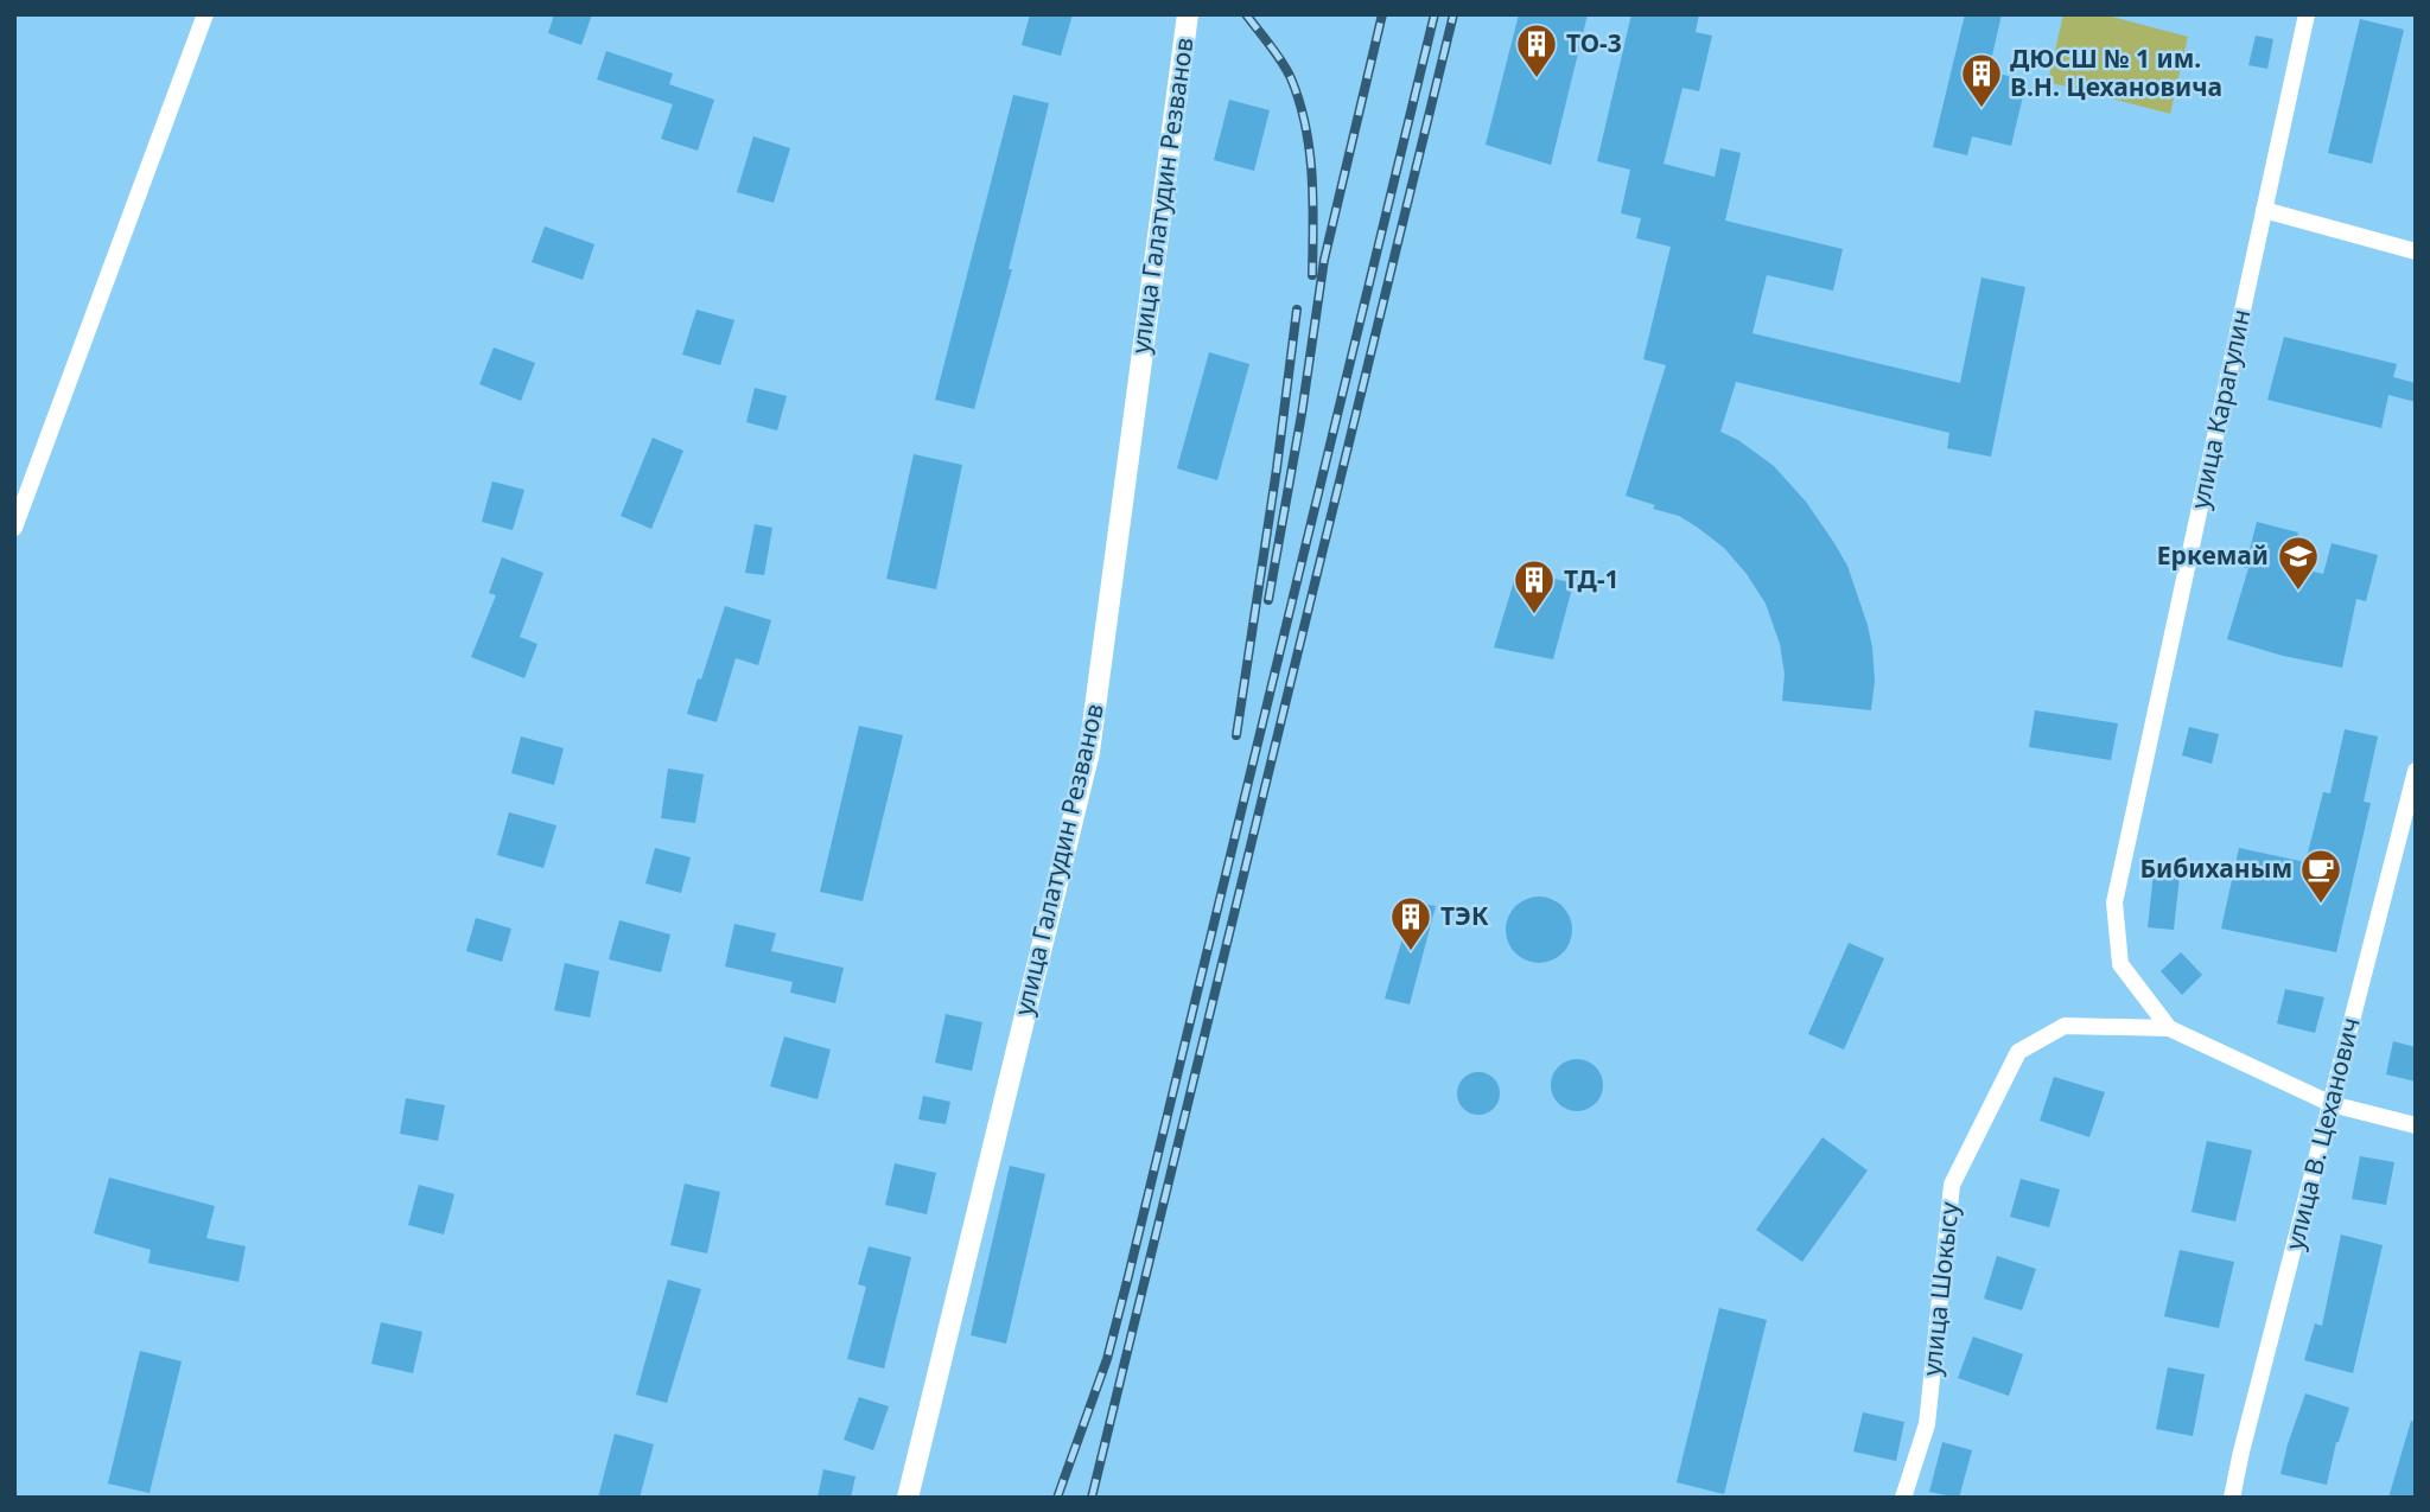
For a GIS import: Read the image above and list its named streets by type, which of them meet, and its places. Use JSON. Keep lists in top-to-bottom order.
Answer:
{
  "streets": {
    "street": [
      "улица Галатудин Резванов",
      "улица Карагулин",
      "улица В. Цеханович",
      "улица Шокысу"
    ]
  },
  "crossings": [
    ["улица Карагулин", "улица Шокысу"]
  ],
  "places": {
    "building": [
      "ТО-3",
      "ДЮСШ № 1 им. В.Н. Цехановича",
      "ТД-1",
      "ТЭК"
    ],
    "school or university": ["Еркемай"],
    "cafe": ["Бибиханым"]
  }
}
